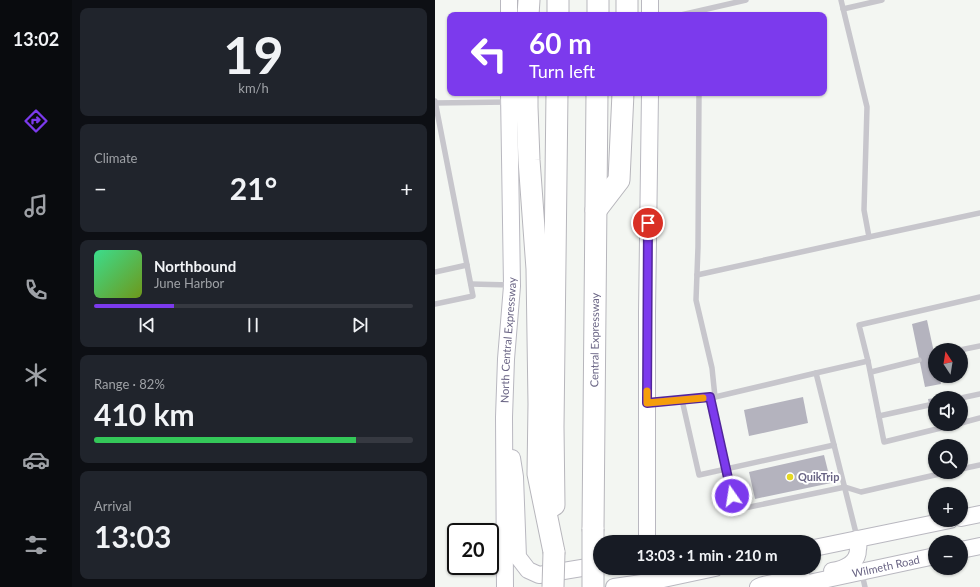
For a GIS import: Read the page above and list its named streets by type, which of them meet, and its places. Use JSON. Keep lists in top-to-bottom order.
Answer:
{
  "streets": {
    "highway": ["Central Expressway"],
    "main road": ["North Central Expressway", "Wilmeth Road"]
  },
  "places": ["QuikTrip"],
  "north": "top",
  "page": {
    "tabs": "13:02",
    "tile": [
      ["19", "km/h"],
      "Climate",
      ["Range · 82%", "410 km"],
      ["Arrival", "13:03"]
    ],
    "turn": ["60 m", "Turn left"],
    "heat": ["−", "21°", "+"],
    "song": ["Northbound", "June Harbor"],
    "map_buttons": ["+", "−"],
    "limit": "20",
    "trip": "13:03 · 1 min · 210 m"
  }
}
